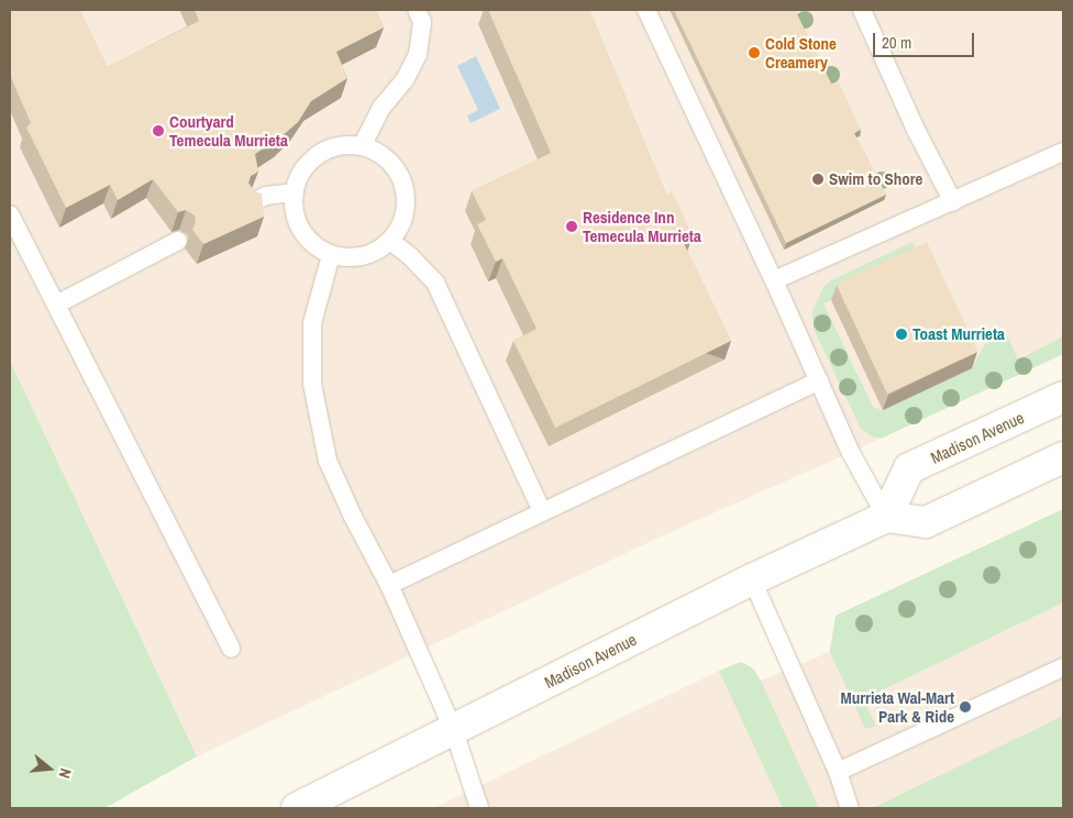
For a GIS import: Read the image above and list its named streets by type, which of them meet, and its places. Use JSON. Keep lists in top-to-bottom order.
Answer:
{
  "streets": {
    "street": ["Madison Avenue"]
  },
  "places": [
    "Cold Stone Creamery",
    "Courtyard Temecula Murrieta",
    "Swim to Shore",
    "Residence Inn Temecula Murrieta",
    "Toast Murrieta",
    "Murrieta Wal-Mart Park & Ride"
  ],
  "scale_bar": "20 m",
  "north": "right"
}
